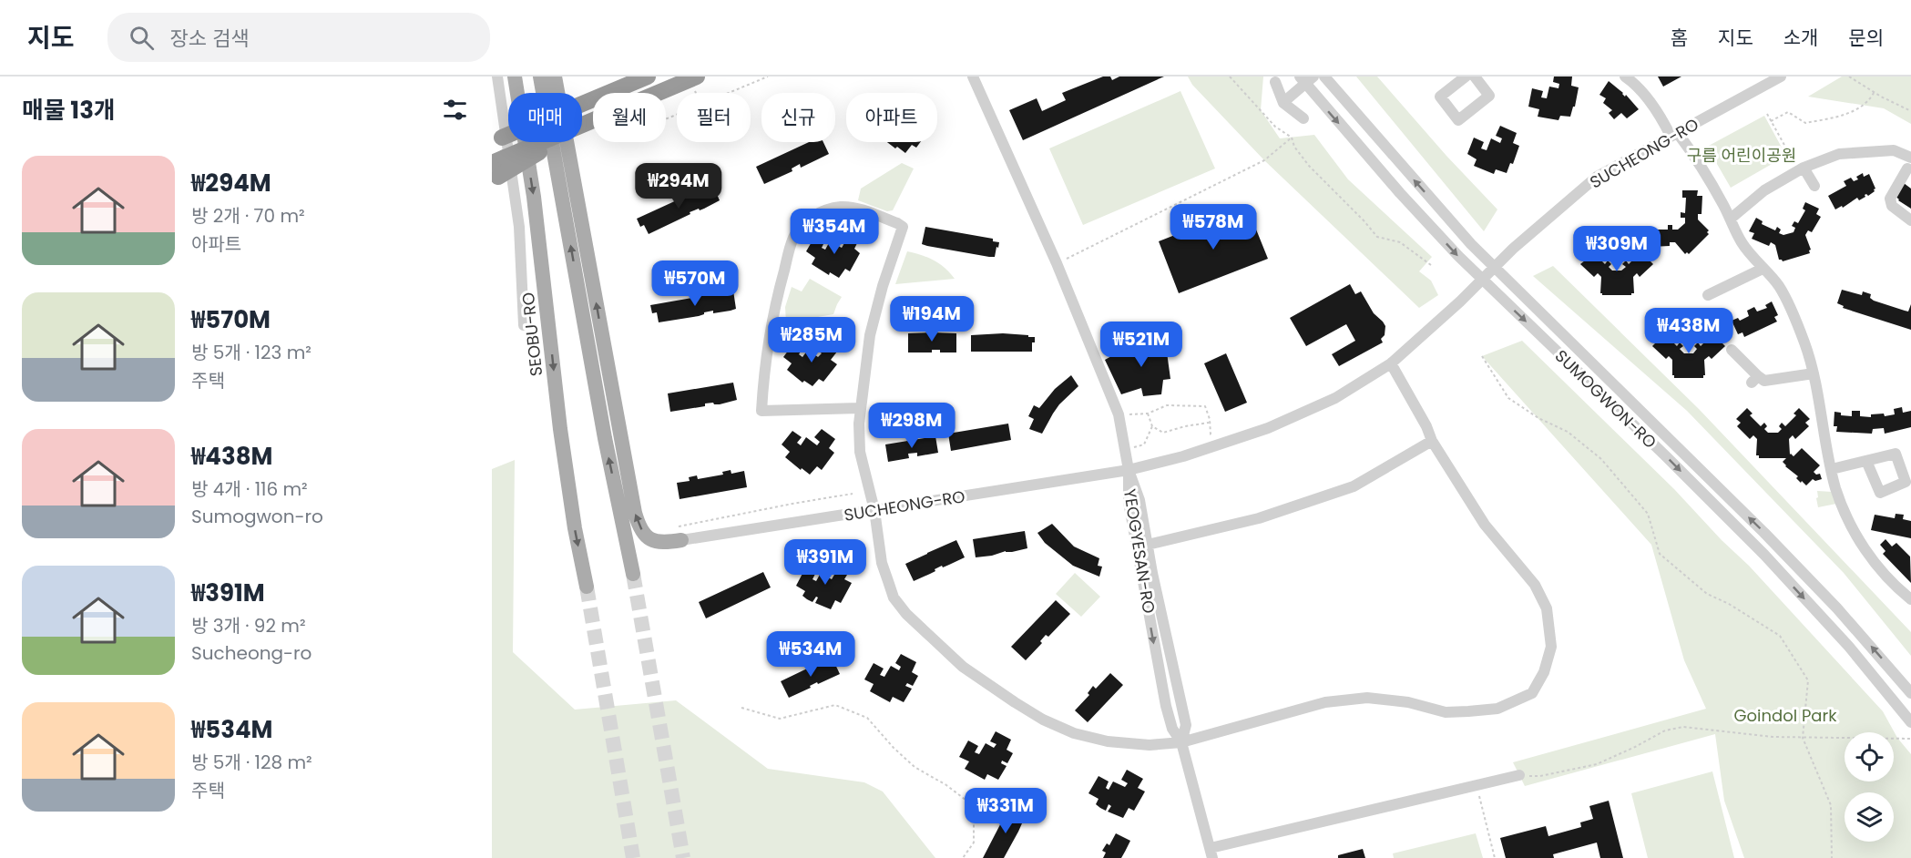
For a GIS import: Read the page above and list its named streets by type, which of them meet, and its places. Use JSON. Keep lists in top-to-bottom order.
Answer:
{
  "streets": {
    "main road": ["SEOBU-RO"],
    "street": ["SUCHEONG-RO", "SUMOGWON-RO", "YEOGYESAN-RO"]
  },
  "crossings": [
    ["SUCHEONG-RO", "SUMOGWON-RO"],
    ["SUCHEONG-RO", "YEOGYESAN-RO"]
  ],
  "parks": ["구름 어린이공원", "Goindol Park"],
  "page": {
    "header": "지도",
    "search": "장소 검색",
    "nav": [
      "홈",
      "지도",
      "소개",
      "문의"
    ],
    "heading": "매물 13개",
    "chip": [
      "매매",
      "월세",
      "필터",
      "신규",
      "아파트"
    ],
    "list": [
      {
        "name": "₩294M",
        "note": "방 2개 · 70 m² · 아파트"
      },
      {
        "name": "₩570M",
        "note": "방 5개 · 123 m² · 주택"
      },
      {
        "name": "₩438M",
        "note": "방 4개 · 116 m² · Sumogwon-ro"
      },
      {
        "name": "₩391M",
        "note": "방 3개 · 92 m² · Sucheong-ro"
      },
      {
        "name": "₩534M",
        "note": "방 5개 · 128 m² · 주택"
      }
    ],
    "price": [
      "₩294M",
      "₩578M",
      "₩354M",
      "₩309M",
      "₩570M",
      "₩194M",
      "₩438M",
      "₩285M",
      "₩521M",
      "₩298M",
      "₩391M",
      "₩534M",
      "₩331M"
    ]
  }
}
